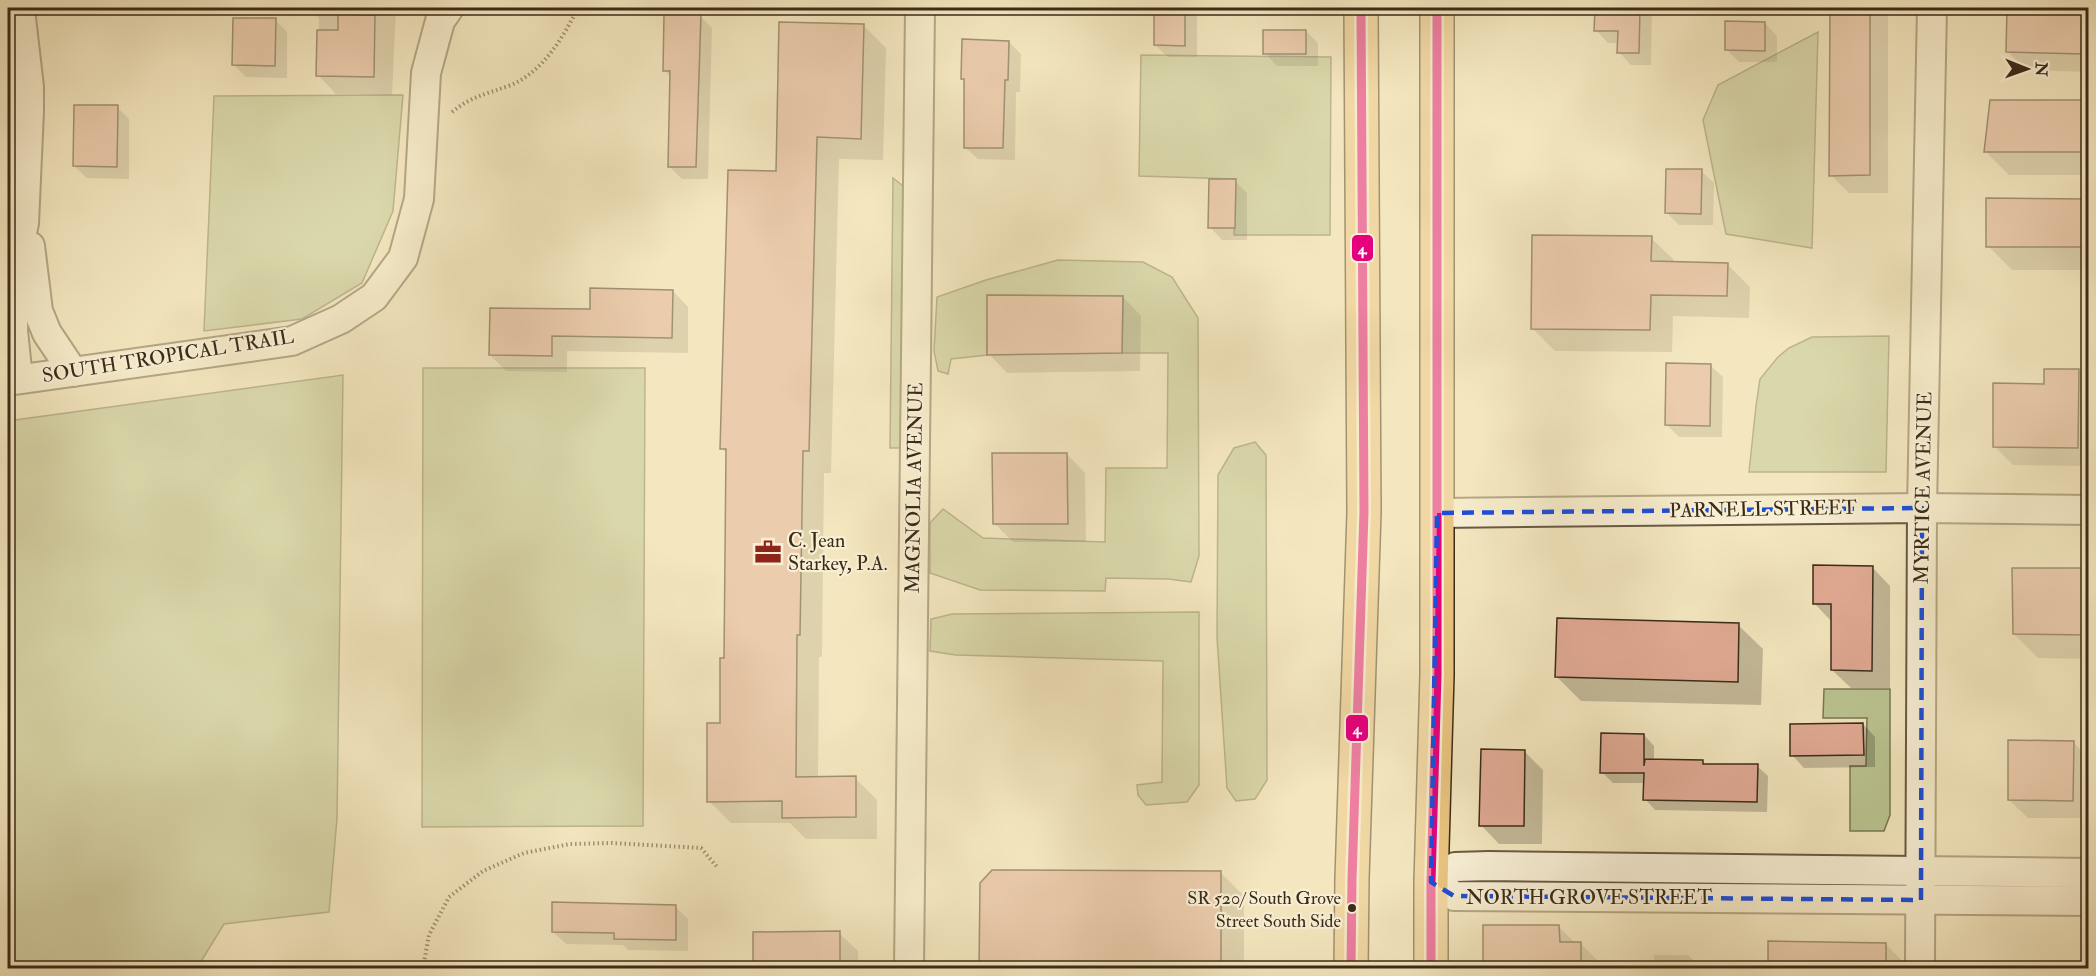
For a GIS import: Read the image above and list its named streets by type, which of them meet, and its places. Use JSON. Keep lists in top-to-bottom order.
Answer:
{
  "streets": {
    "street": [
      "SOUTH TROPICAL TRAIL",
      "MAGNOLIA AVENUE",
      "MYRTICE AVENUE",
      "PARNELL STREET",
      "NORTH GROVE STREET"
    ]
  },
  "crossings": [
    ["MYRTICE AVENUE", "PARNELL STREET"],
    ["MYRTICE AVENUE", "NORTH GROVE STREET"]
  ],
  "places": {
    "office": ["C. Jean Starkey, P.A."],
    "other": ["SR 520/ South Grove Street South Side"]
  },
  "lines": ["transit line 4"],
  "north": "right"
}
